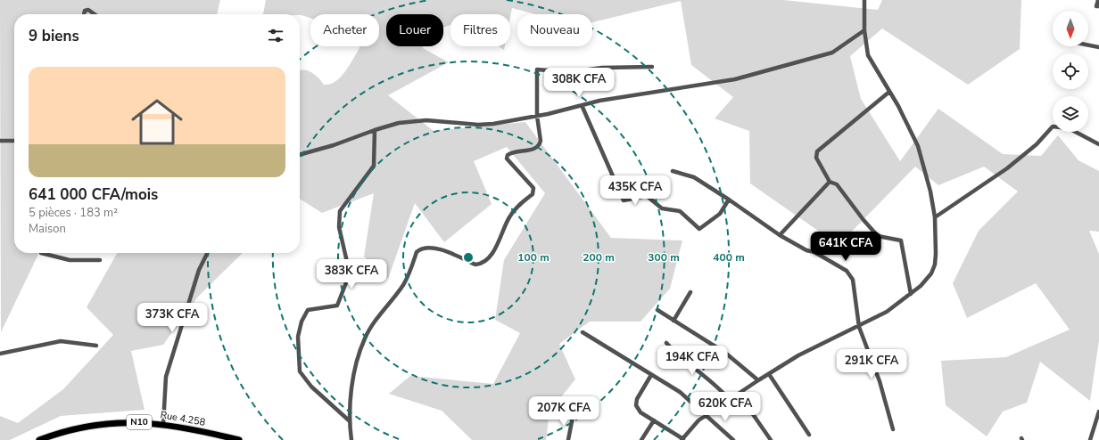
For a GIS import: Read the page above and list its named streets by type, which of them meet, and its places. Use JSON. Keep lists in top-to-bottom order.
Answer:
{
  "streets": {
    "highway": ["Rue 4.258", "N10"]
  },
  "north": "bottom",
  "page": {
    "chip": [
      "Acheter",
      "Louer",
      "Filtres",
      "Nouveau"
    ],
    "heading": "9 biens",
    "list": [
      {
        "name": "641 000 CFA/mois",
        "note": "5 pièces · 183 m² · Maison"
      }
    ],
    "price": [
      "308K CFA",
      "435K CFA",
      "641K CFA",
      "383K CFA",
      "373K CFA",
      "194K CFA",
      "291K CFA",
      "620K CFA",
      "207K CFA"
    ]
  },
  "rings": [
    "100 m",
    "200 m",
    "300 m",
    "400 m"
  ]
}
